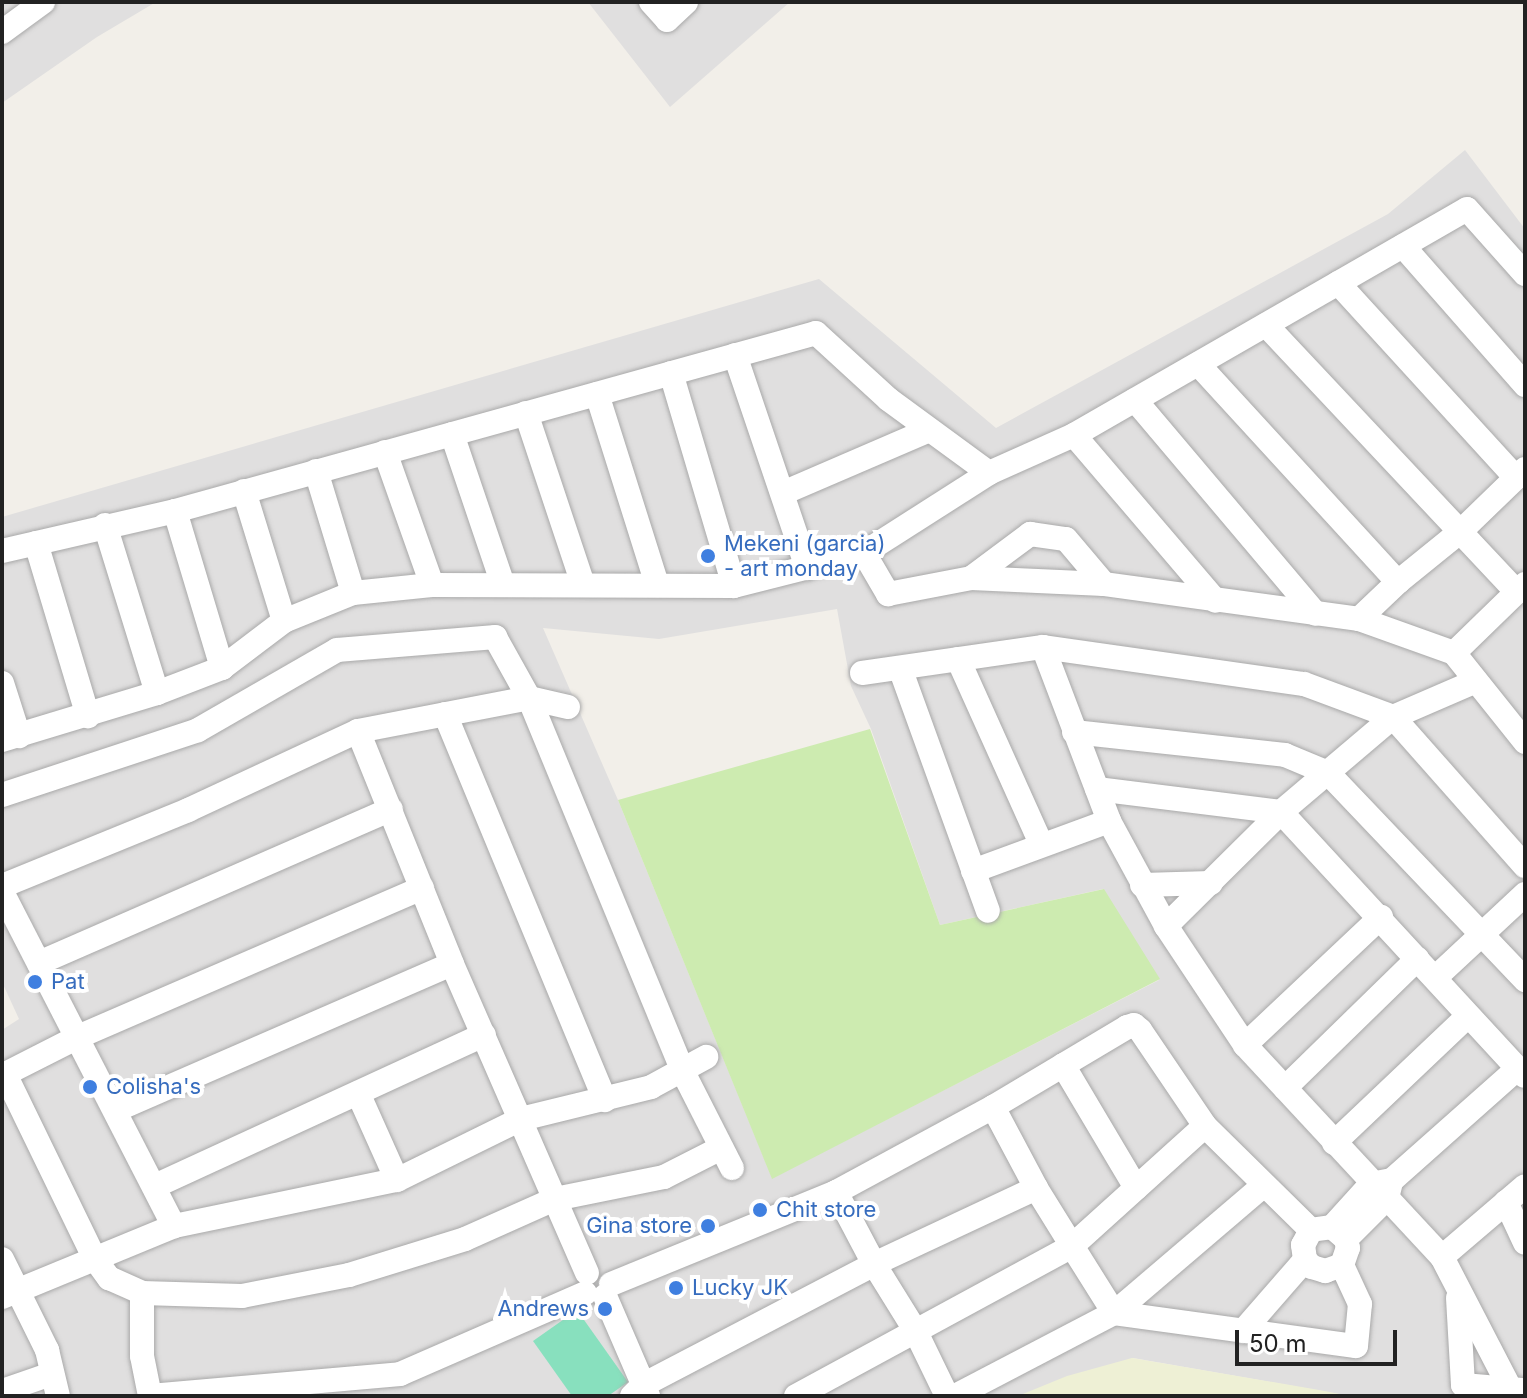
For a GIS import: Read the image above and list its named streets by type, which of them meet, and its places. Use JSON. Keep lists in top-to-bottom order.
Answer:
{
  "places": [
    "Mekeni (garcia) - art monday",
    "Pat",
    "Colisha's",
    "Chit store",
    "Gina store",
    "Lucky JK",
    "Andrews"
  ],
  "scale_bar": "50 m"
}
